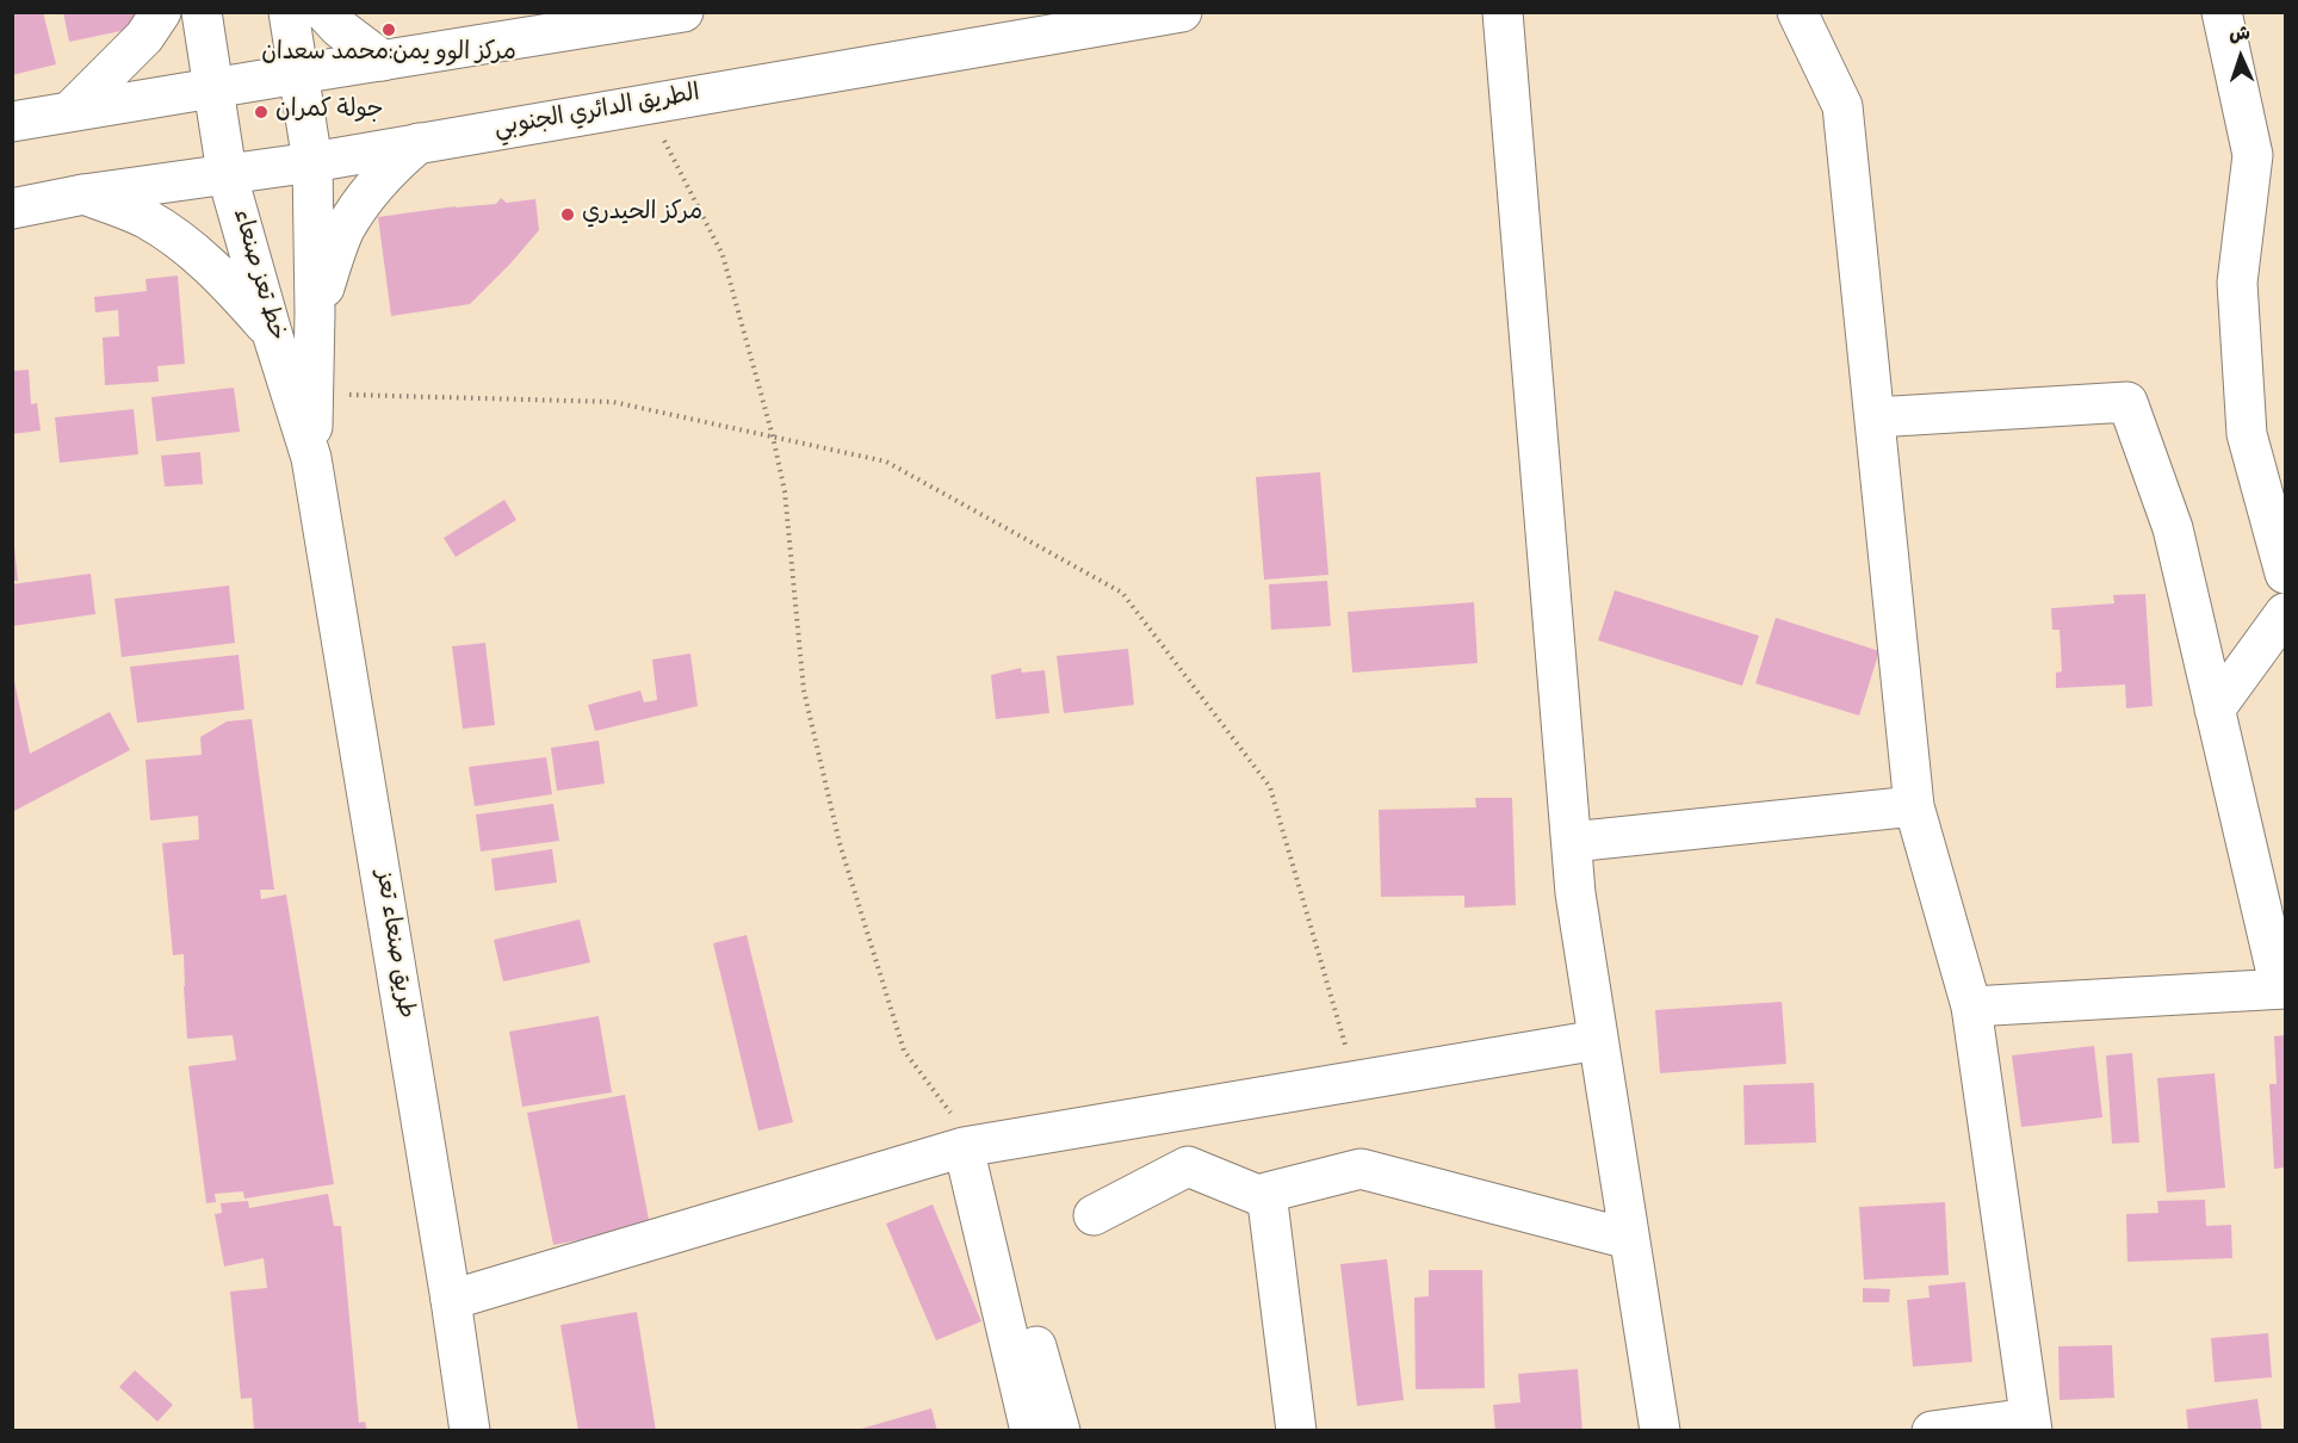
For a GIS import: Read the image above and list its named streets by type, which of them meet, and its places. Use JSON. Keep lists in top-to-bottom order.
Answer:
{
  "streets": {
    "main road": ["الطريق الدائري الجنوبي", "خط تعز صنعاء", "طريق صنعاء تعز"]
  },
  "crossings": [
    ["الطريق الدائري الجنوبي", "خط تعز صنعاء"],
    ["خط تعز صنعاء", "طريق صنعاء تعز"]
  ],
  "places": ["مركز الوو يمن:محمد سعدان", "جولة كمران", "مركز الحيدري"],
  "north": "top"
}
